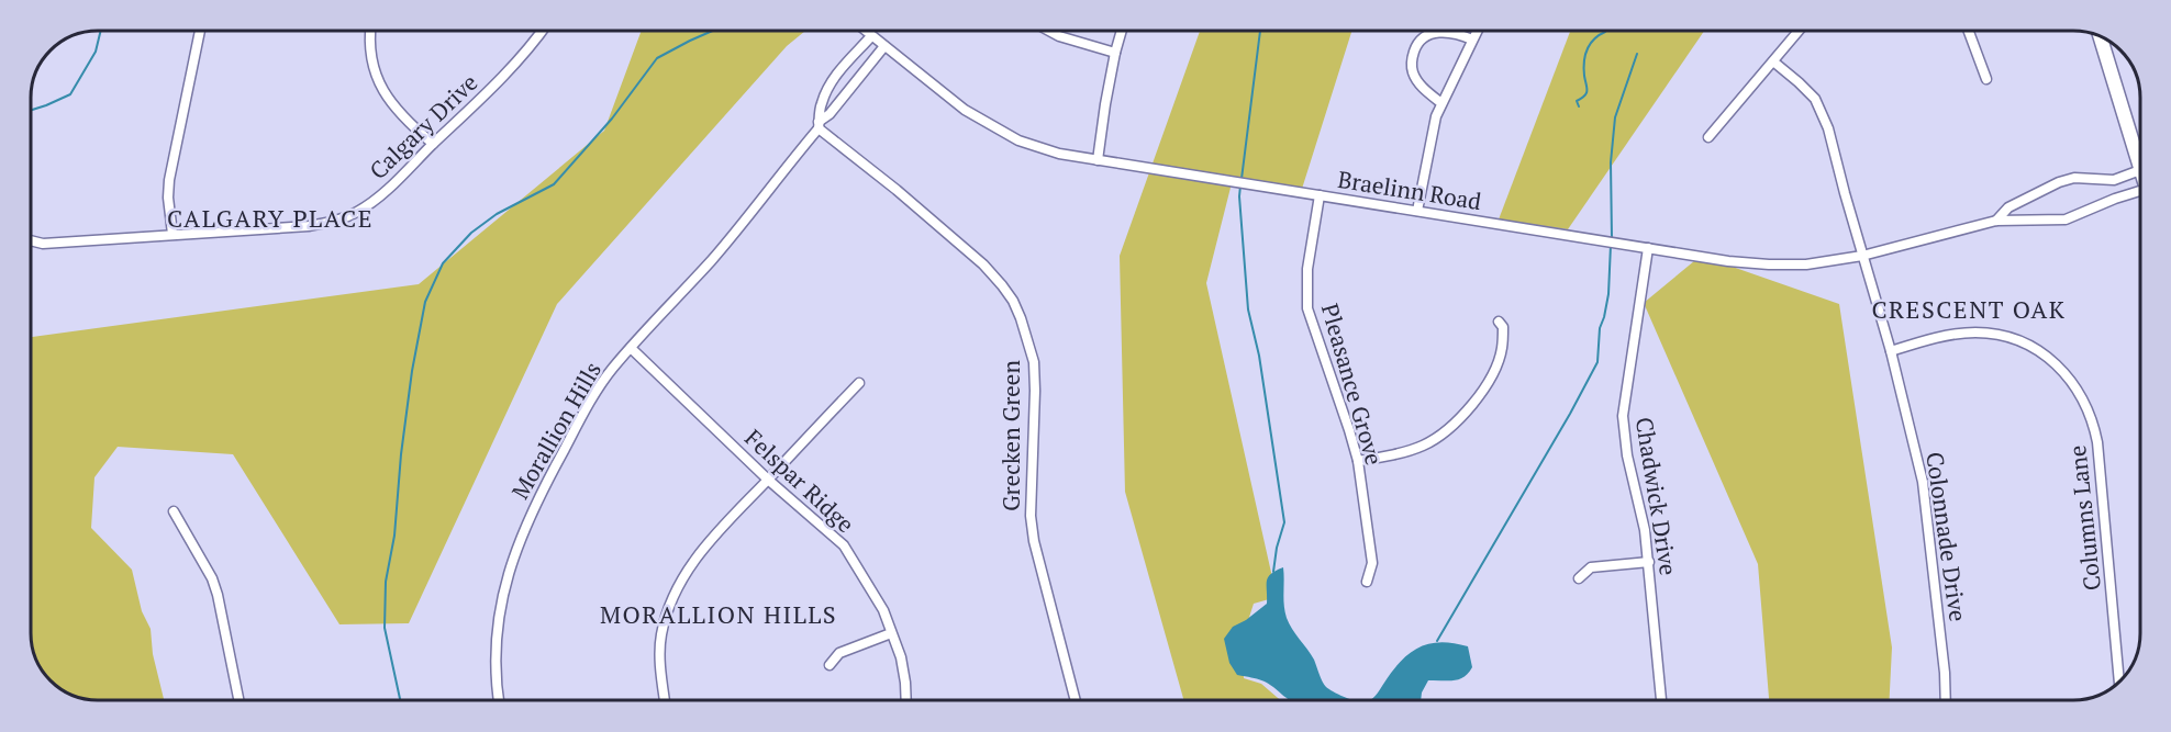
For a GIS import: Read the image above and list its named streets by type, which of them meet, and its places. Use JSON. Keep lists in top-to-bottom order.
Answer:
{
  "streets": {
    "street": [
      "Calgary Drive",
      "Braelinn Road",
      "Pleasance Grove",
      "Morallion Hills",
      "Grecken Green",
      "Felspar Ridge",
      "Chadwick Drive",
      "Columns Lane",
      "Colonnade Drive"
    ]
  },
  "crossings": [
    ["Braelinn Road", "Pleasance Grove"],
    ["Braelinn Road", "Morallion Hills"],
    ["Braelinn Road", "Chadwick Drive"],
    ["Braelinn Road", "Colonnade Drive"],
    ["Morallion Hills", "Grecken Green"],
    ["Morallion Hills", "Felspar Ridge"],
    ["Columns Lane", "Colonnade Drive"]
  ],
  "districts": ["CALGARY PLACE", "CRESCENT OAK", "MORALLION HILLS"]
}
